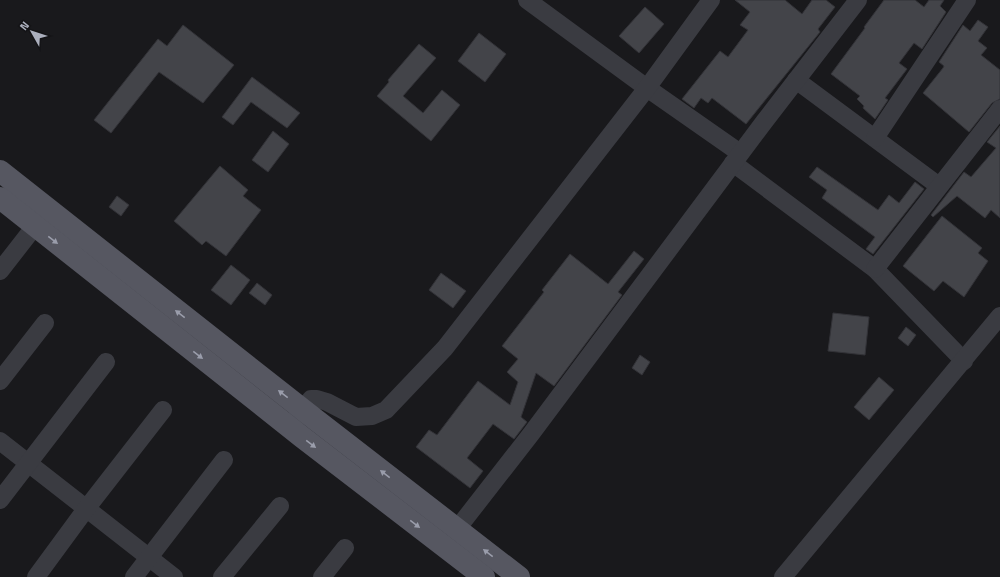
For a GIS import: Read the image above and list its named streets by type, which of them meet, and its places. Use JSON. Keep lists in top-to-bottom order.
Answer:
{
  "north": "top left"
}
